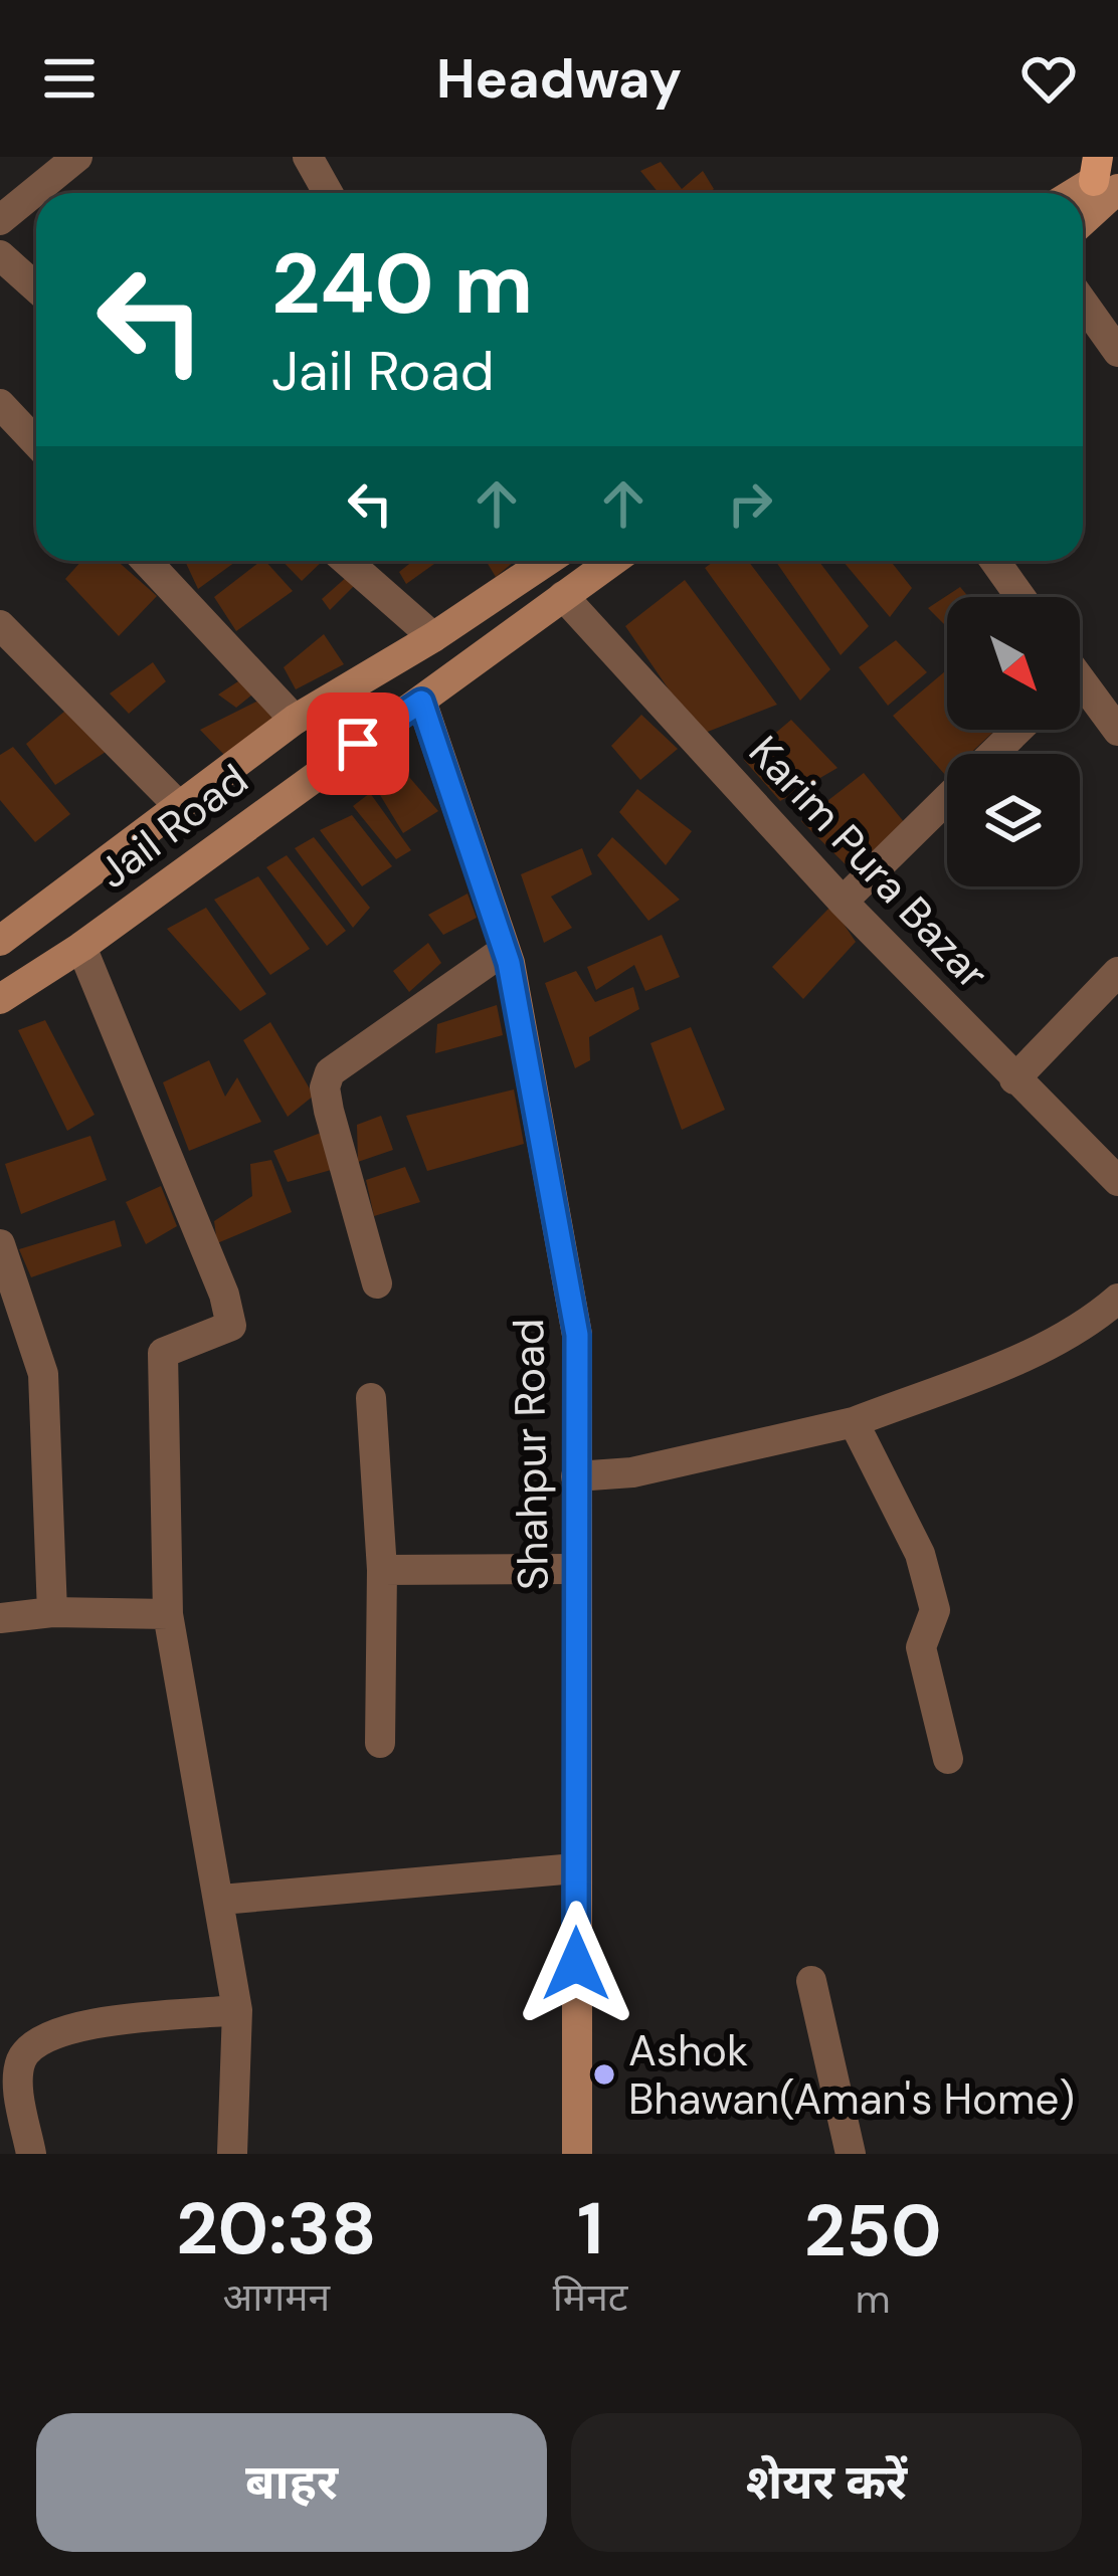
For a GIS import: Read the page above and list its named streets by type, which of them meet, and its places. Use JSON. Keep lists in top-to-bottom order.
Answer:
{
  "streets": {
    "street": ["Jail Road", "Karim Pura Bazar", "Shahpur Road"]
  },
  "crossings": [
    ["Jail Road", "Karim Pura Bazar"],
    ["Jail Road", "Shahpur Road"]
  ],
  "places": ["Ashok Bhawan(Aman's Home)"],
  "north": "bottom right",
  "page": {
    "header": "Headway",
    "turn": ["240 m", "Jail Road"],
    "eta": [
      "20:38",
      "आगमन",
      "1",
      "मिनट",
      "250",
      "m"
    ],
    "buttons": ["बाहर", "शेयर करें"]
  }
}
